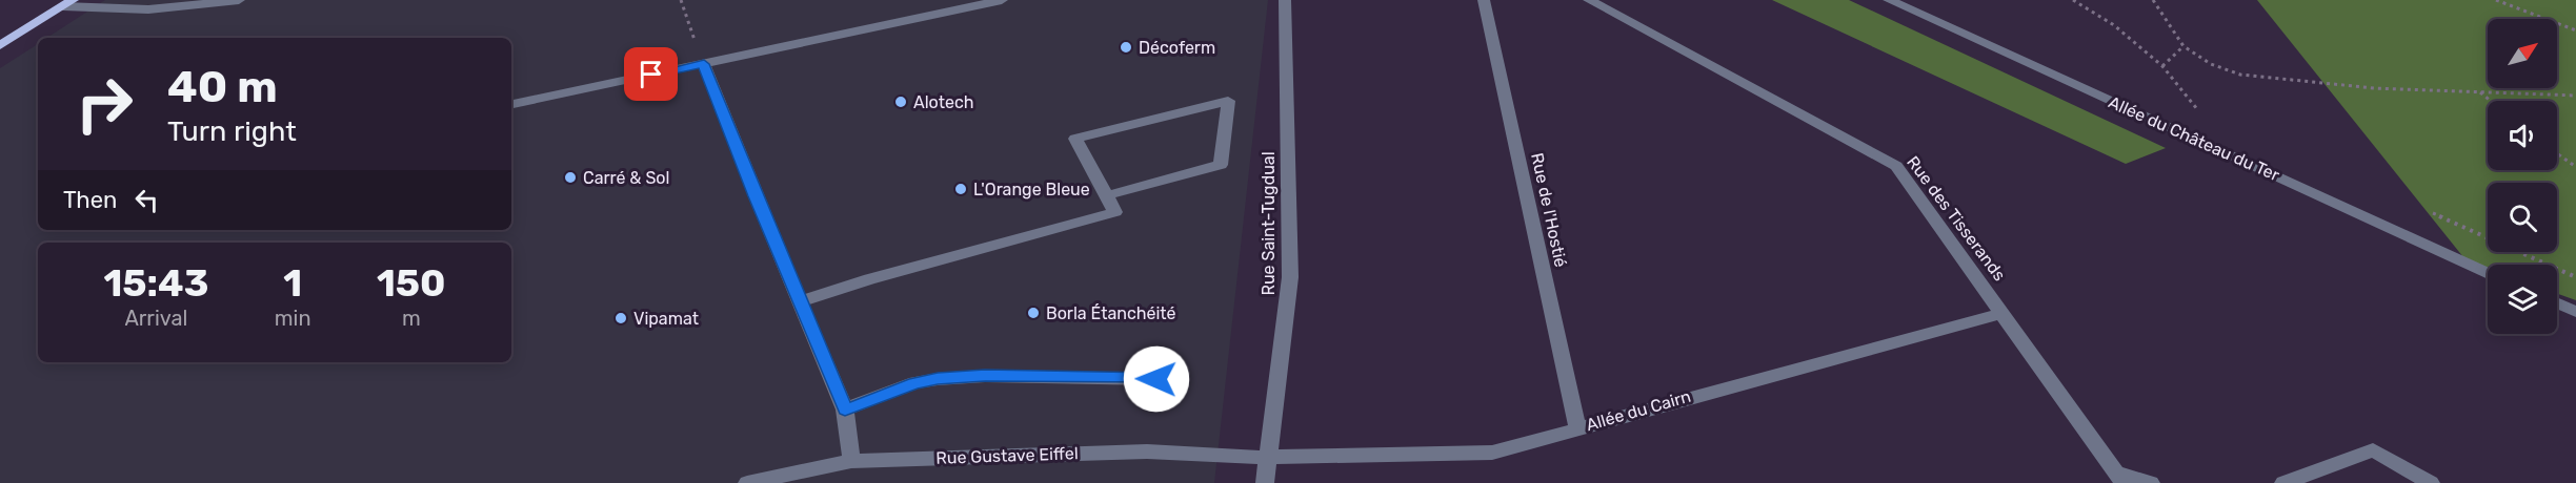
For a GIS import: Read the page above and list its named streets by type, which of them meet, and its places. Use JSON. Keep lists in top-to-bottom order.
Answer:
{
  "streets": {
    "street": [
      "Allée du Château du Ter",
      "Rue de l'Hostié",
      "Rue des Tisserands",
      "Rue Saint-Tugdual",
      "Allée du Cairn",
      "Rue Gustave Eiffel"
    ]
  },
  "crossings": [
    ["Rue de l'Hostié", "Allée du Cairn"],
    ["Rue des Tisserands", "Allée du Cairn"],
    ["Rue Saint-Tugdual", "Allée du Cairn"],
    ["Rue Saint-Tugdual", "Rue Gustave Eiffel"],
    ["Allée du Cairn", "Rue Gustave Eiffel"]
  ],
  "places": [
    "Décoferm",
    "Alotech",
    "Carré & Sol",
    "L'Orange Bleue",
    "Borla Étanchéité",
    "Vipamat"
  ],
  "north": "top right",
  "page": {
    "turn": ["40 m", "Turn right"],
    "then": "Then",
    "eta": [
      "15:43",
      "Arrival",
      "1",
      "min",
      "150",
      "m"
    ]
  }
}
